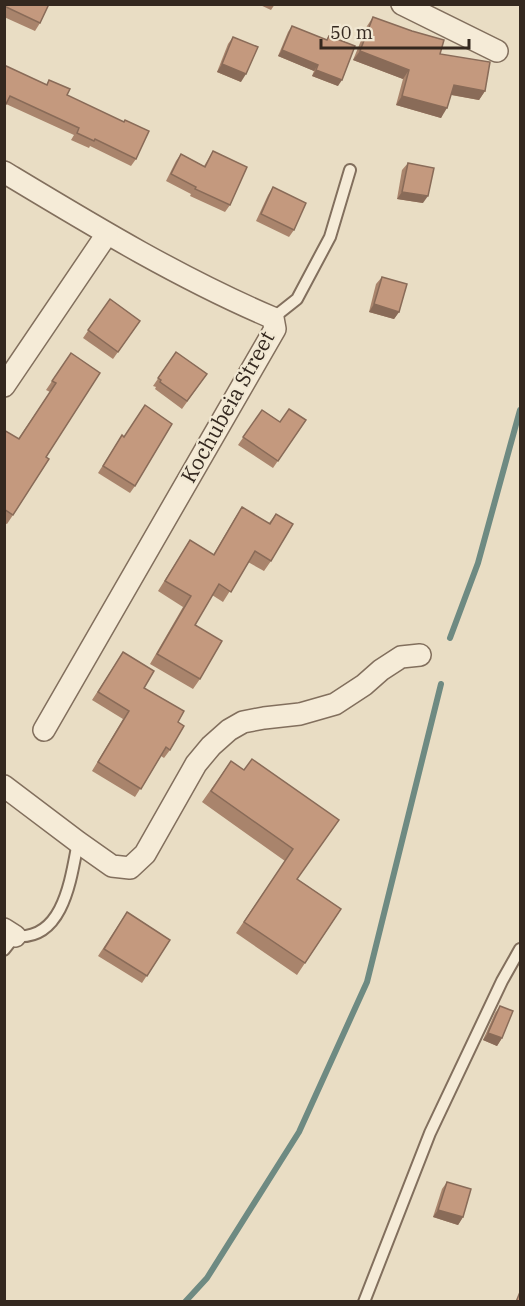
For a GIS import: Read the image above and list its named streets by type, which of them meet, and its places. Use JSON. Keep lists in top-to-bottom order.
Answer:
{
  "streets": {
    "street": ["Kochubeia Street"]
  },
  "scale_bar": "50 m"
}
